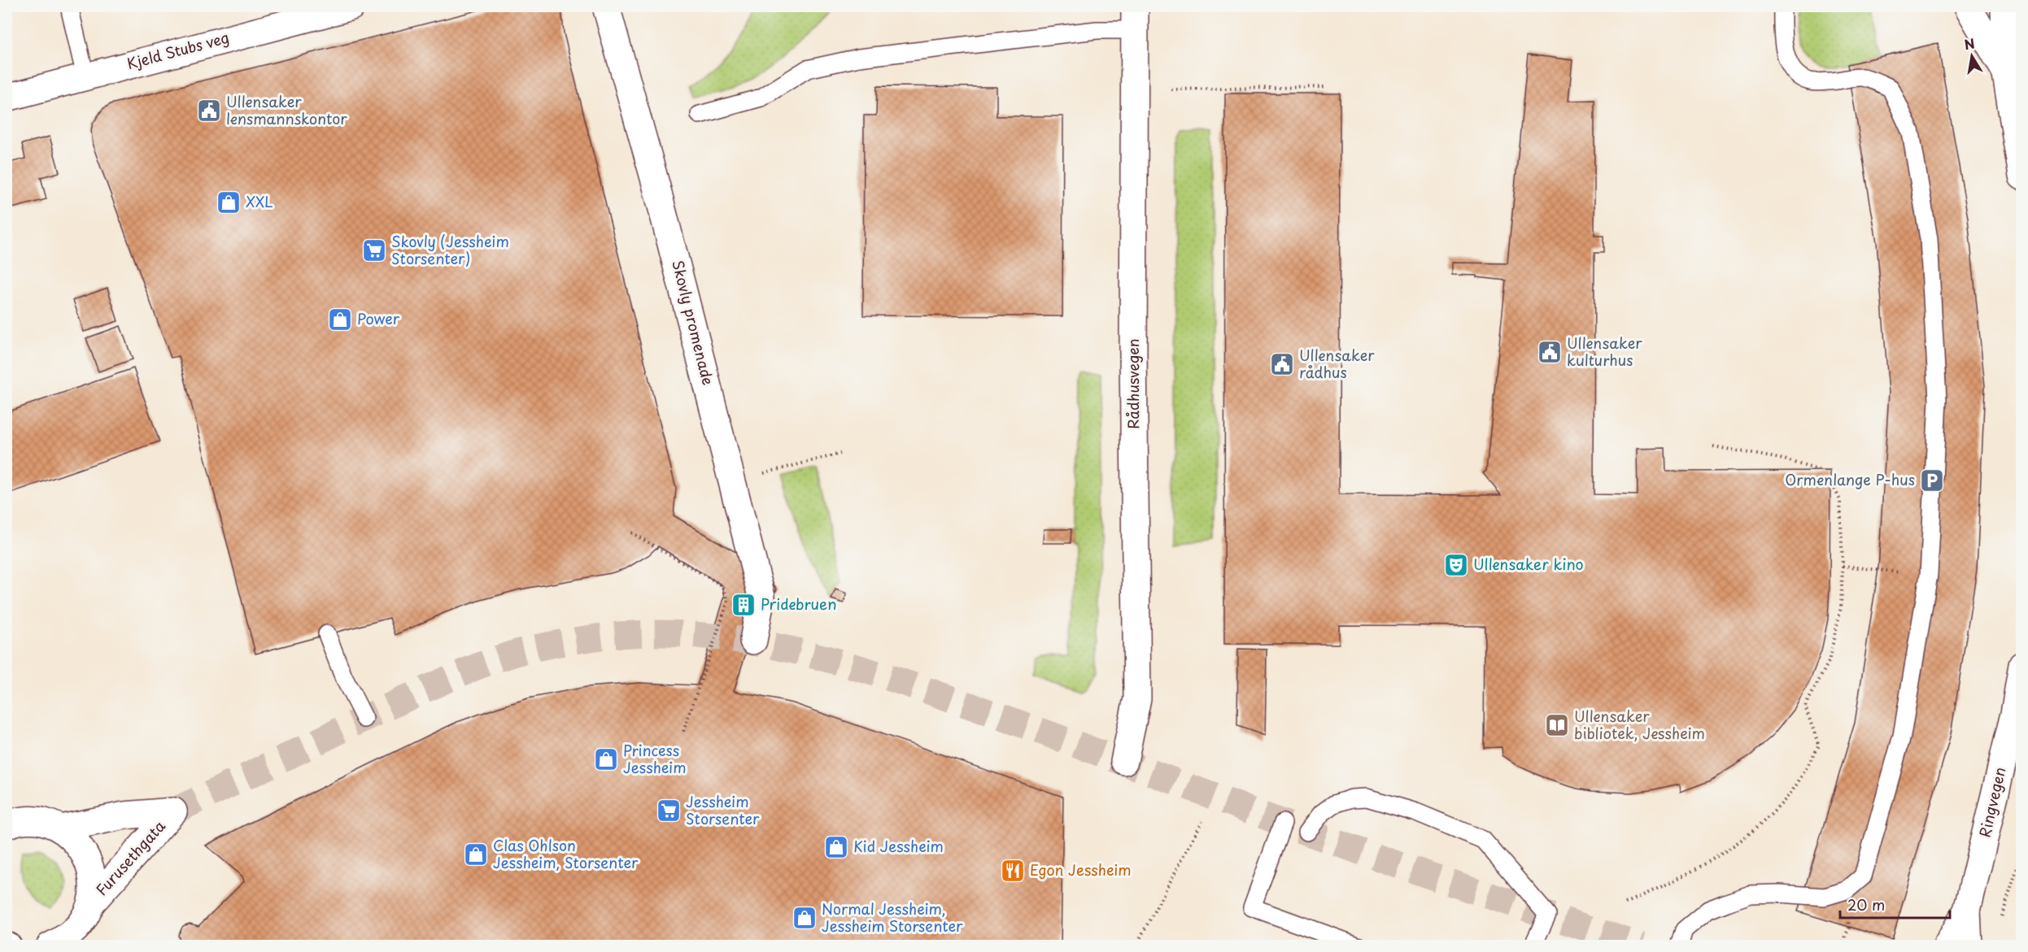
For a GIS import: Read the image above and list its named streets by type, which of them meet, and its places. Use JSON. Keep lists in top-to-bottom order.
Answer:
{
  "streets": {
    "street": [
      "Kjeld Stubs veg",
      "Skovly promenade",
      "Rådhusvegen",
      "Ringvegen",
      "Furusethgata"
    ]
  },
  "places": {
    "public building": ["Ullensaker lensmannskontor", "Ullensaker kulturhus", "Ullensaker rådhus"],
    "shop": [
      "XXL",
      "Power",
      "Princess Jessheim",
      "Kid Jessheim",
      "Clas Ohlson Jessheim, Storsenter",
      "Normal Jessheim, Jessheim Storsenter"
    ],
    "supermarket": ["Skovly (Jessheim Storsenter)", "Jessheim Storsenter"],
    "parking": ["Ormenlange P-hus"],
    "theatre": ["Ullensaker kino"],
    "building": ["Pridebruen"],
    "library": ["Ullensaker bibliotek, Jessheim"],
    "restaurant": ["Egon Jessheim"]
  },
  "scale_bar": "20 m",
  "north": "top"
}
